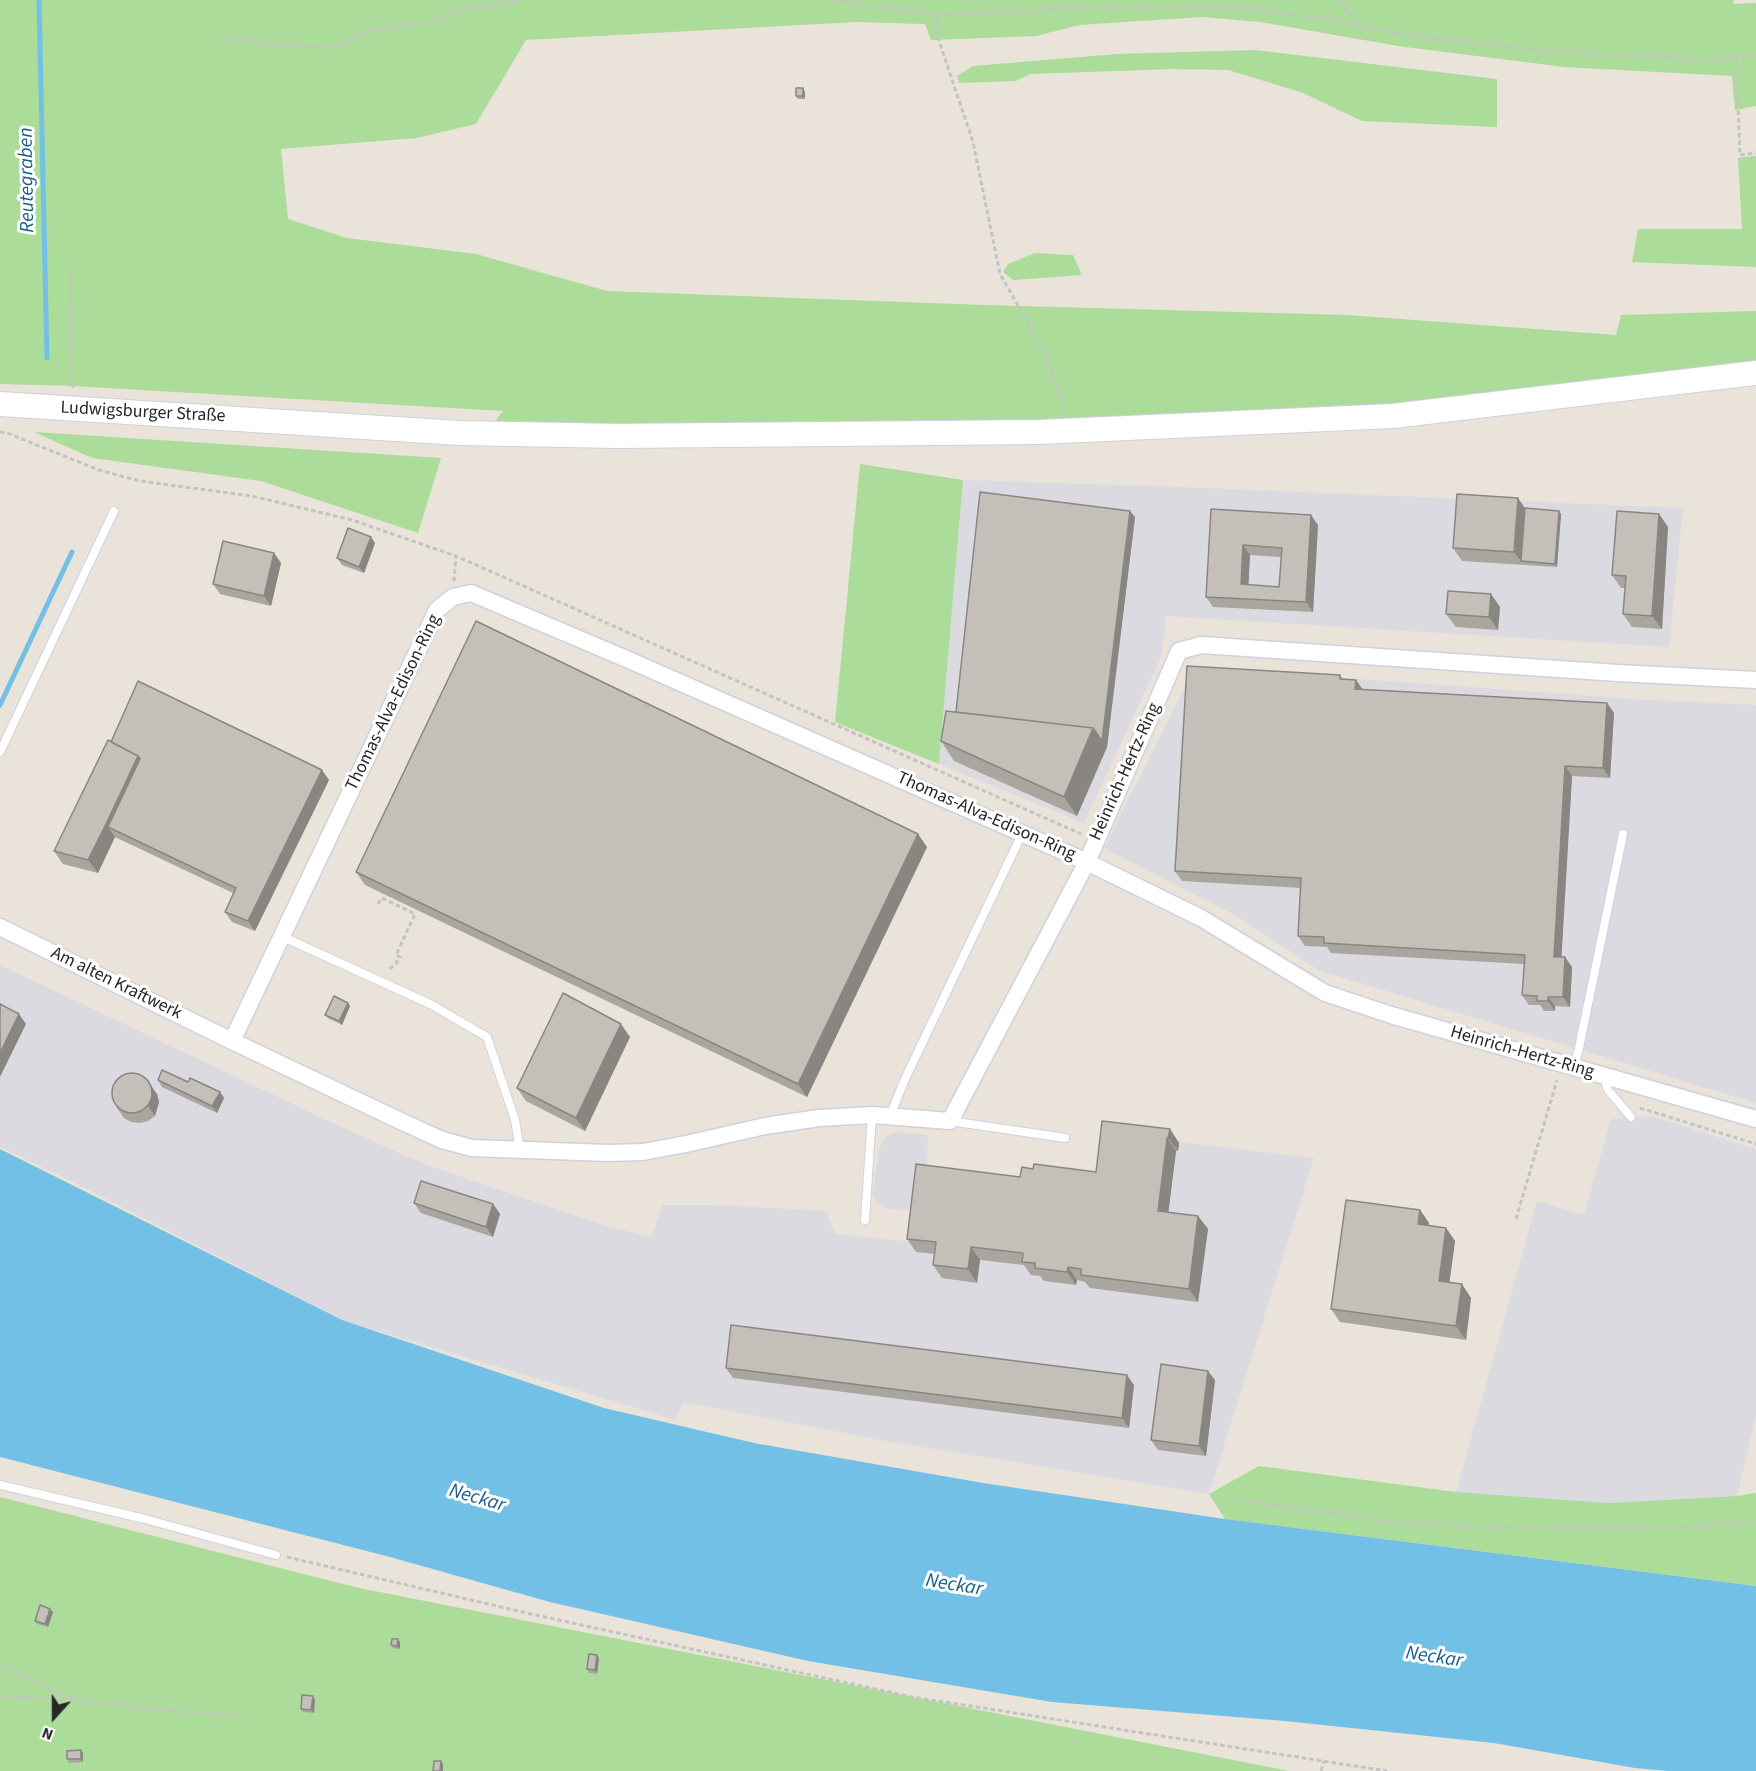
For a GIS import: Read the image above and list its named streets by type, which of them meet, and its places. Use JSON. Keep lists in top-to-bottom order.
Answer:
{
  "streets": {
    "main road": ["Ludwigsburger Straße"],
    "street": ["Thomas-Alva-Edison-Ring", "Heinrich-Hertz-Ring", "Am alten Kraftwerk"]
  },
  "crossings": [
    ["Thomas-Alva-Edison-Ring", "Heinrich-Hertz-Ring"],
    ["Thomas-Alva-Edison-Ring", "Am alten Kraftwerk"]
  ],
  "water": ["Reutegraben", "Neckar"],
  "north": "bottom"
}
